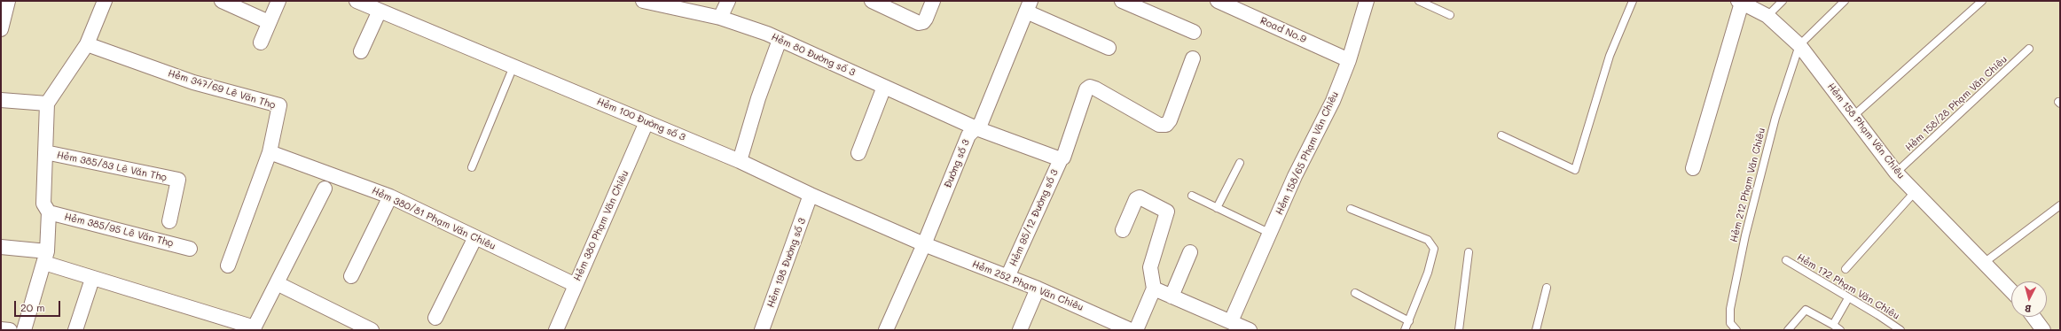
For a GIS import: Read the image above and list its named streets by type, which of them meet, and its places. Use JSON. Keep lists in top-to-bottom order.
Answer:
{
  "streets": {
    "street": [
      "Road No.9",
      "Hẻm 80 Đường số 3",
      "Hẻm 347/69 Lê Văn Thọ",
      "Hẻm 100 Đường số 3",
      "Hẻm 158 Phạm Văn Chiêu",
      "Hẻm 158/65 Phạm Văn Chiêu",
      "Đường số 3",
      "Hẻm 385/83 Lê Văn Thọ",
      "Hẻm 95/12 Đường số 3",
      "Hẻm 380/81 Phạm Văn Chiêu",
      "Hẻm 380 Phạm Văn Chiêu",
      "Hẻm 385/95 Lê Văn Thọ",
      "Hẻm 198 Đường số 3",
      "Hẻm 252 Phạm Văn Chiêu"
    ],
    "lane": ["Hẻm 158/28 Phạm Văn Chiêu", "Hẻm 212 Phạm Văn Chiêu", "Hẻm 172 Phạm Văn Chiêu"]
  },
  "crossings": [
    ["Road No.9", "Hẻm 158/65 Phạm Văn Chiêu"],
    ["Hẻm 80 Đường số 3", "Đường số 3"],
    ["Hẻm 80 Đường số 3", "Hẻm 95/12 Đường số 3"],
    ["Hẻm 347/69 Lê Văn Thọ", "Hẻm 380/81 Phạm Văn Chiêu"],
    ["Hẻm 158/28 Phạm Văn Chiêu", "Hẻm 158 Phạm Văn Chiêu"],
    ["Hẻm 100 Đường số 3", "Đường số 3"],
    ["Hẻm 100 Đường số 3", "Hẻm 380 Phạm Văn Chiêu"],
    ["Hẻm 100 Đường số 3", "Hẻm 198 Đường số 3"],
    ["Hẻm 100 Đường số 3", "Hẻm 252 Phạm Văn Chiêu"],
    ["Hẻm 158 Phạm Văn Chiêu", "Hẻm 212 Phạm Văn Chiêu"],
    ["Đường số 3", "Hẻm 252 Phạm Văn Chiêu"],
    ["Hẻm 95/12 Đường số 3", "Hẻm 252 Phạm Văn Chiêu"],
    ["Hẻm 380/81 Phạm Văn Chiêu", "Hẻm 380 Phạm Văn Chiêu"]
  ],
  "scale_bar": "20 m",
  "north": "bottom"
}
